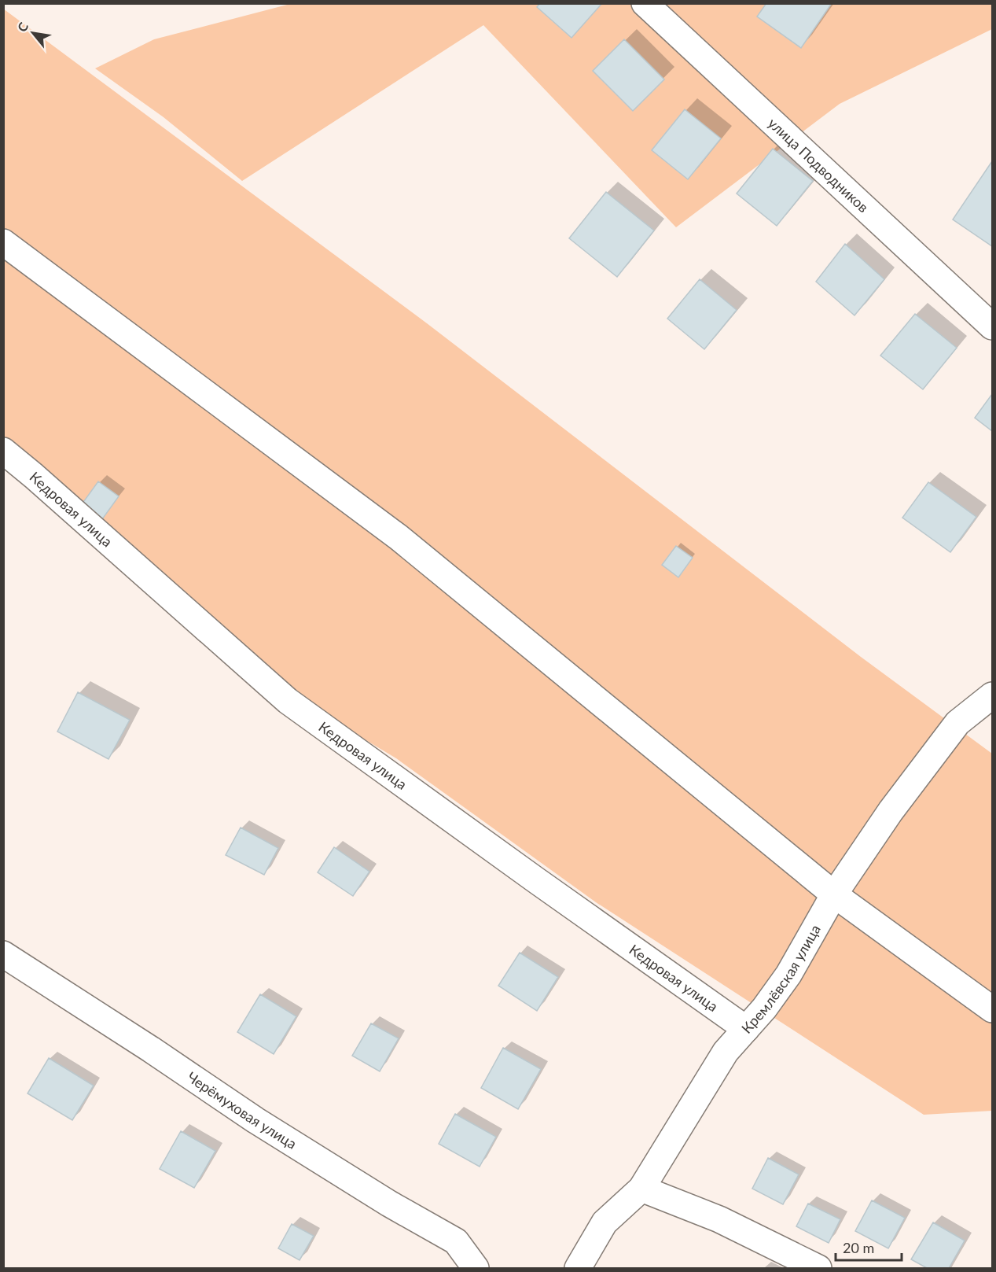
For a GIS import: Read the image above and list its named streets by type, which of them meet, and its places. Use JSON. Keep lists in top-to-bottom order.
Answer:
{
  "streets": {
    "street": [
      "улица Подводников",
      "Кедровая улица",
      "Кремлёвская улица",
      "Черёмуховая улица"
    ]
  },
  "crossings": [
    ["Кедровая улица", "Кремлёвская улица"]
  ],
  "scale_bar": "20 m",
  "north": "top left"
}
